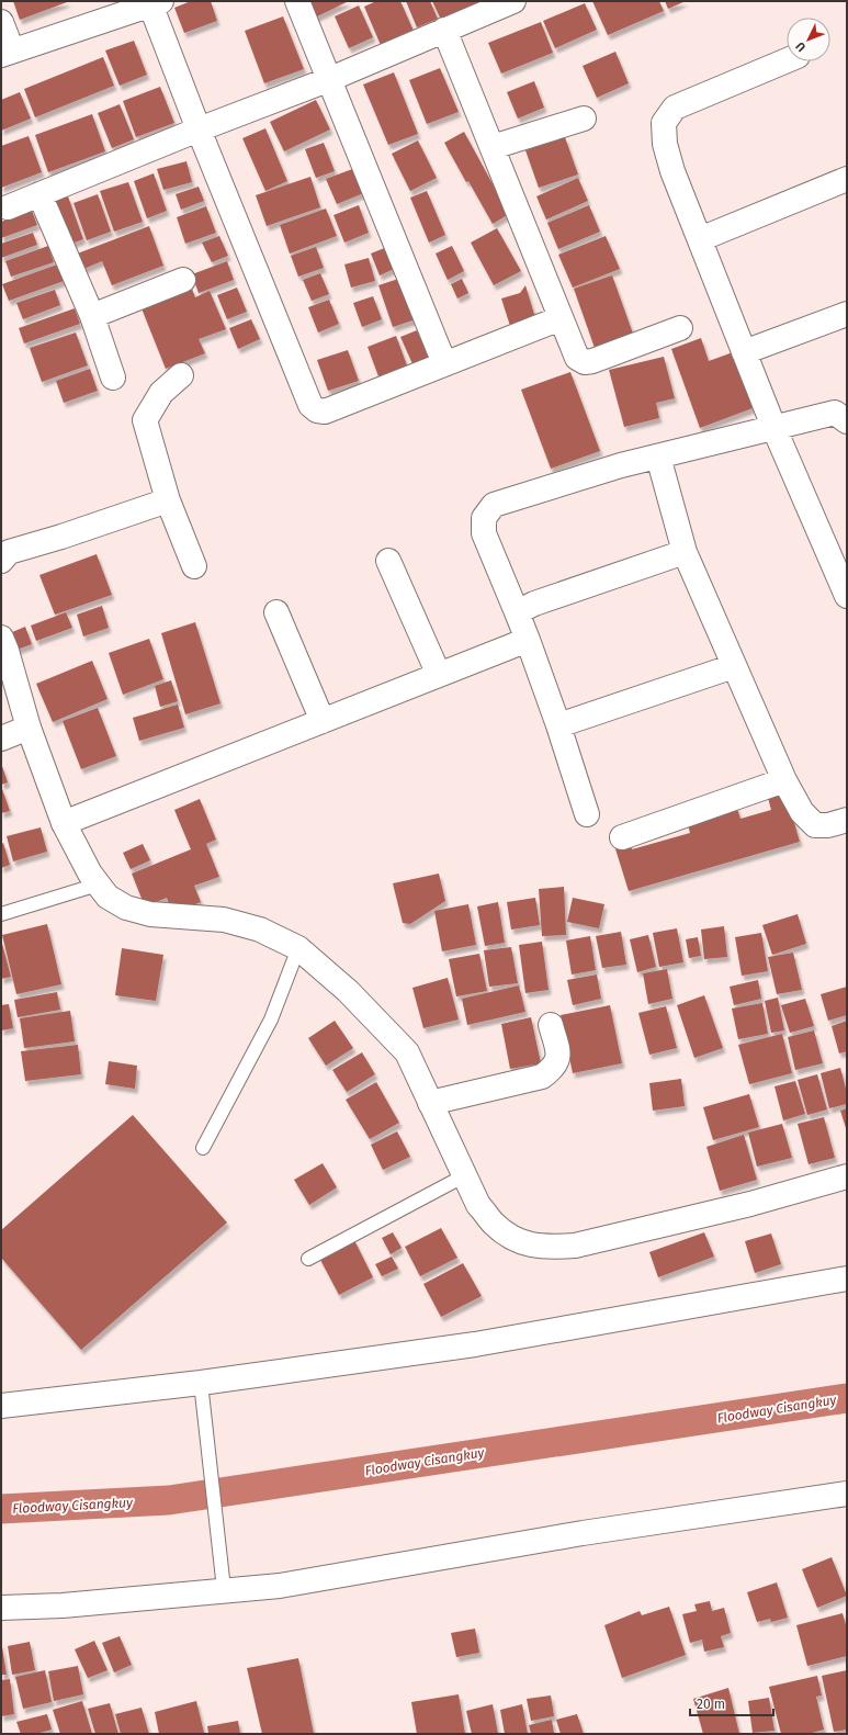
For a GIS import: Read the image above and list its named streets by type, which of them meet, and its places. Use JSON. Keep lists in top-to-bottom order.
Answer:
{
  "water": ["Floodway Cisangkuy"],
  "scale_bar": "20 m",
  "north": "bottom left"
}
